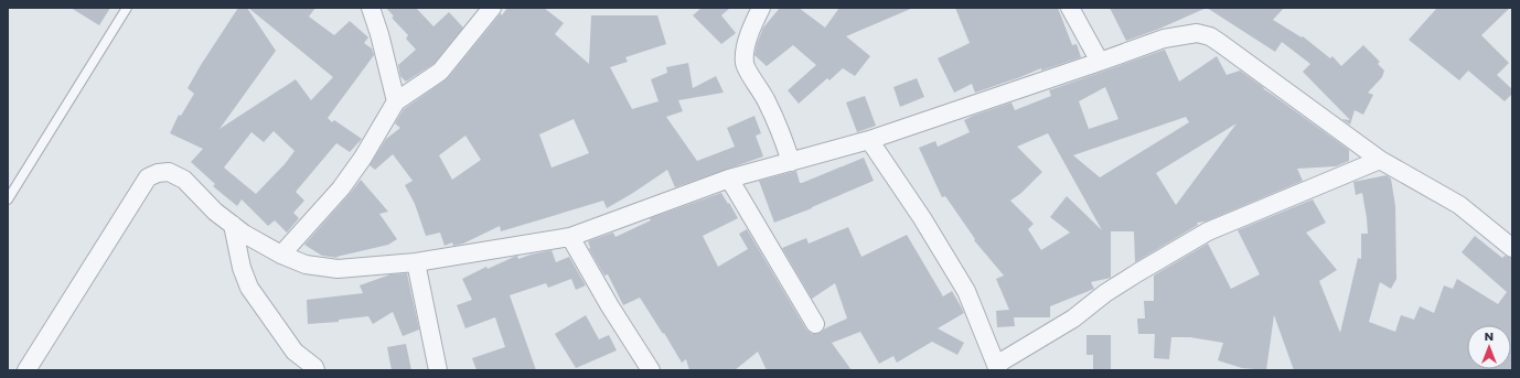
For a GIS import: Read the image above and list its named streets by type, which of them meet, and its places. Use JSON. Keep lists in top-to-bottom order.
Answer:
{
  "north": "top"
}
